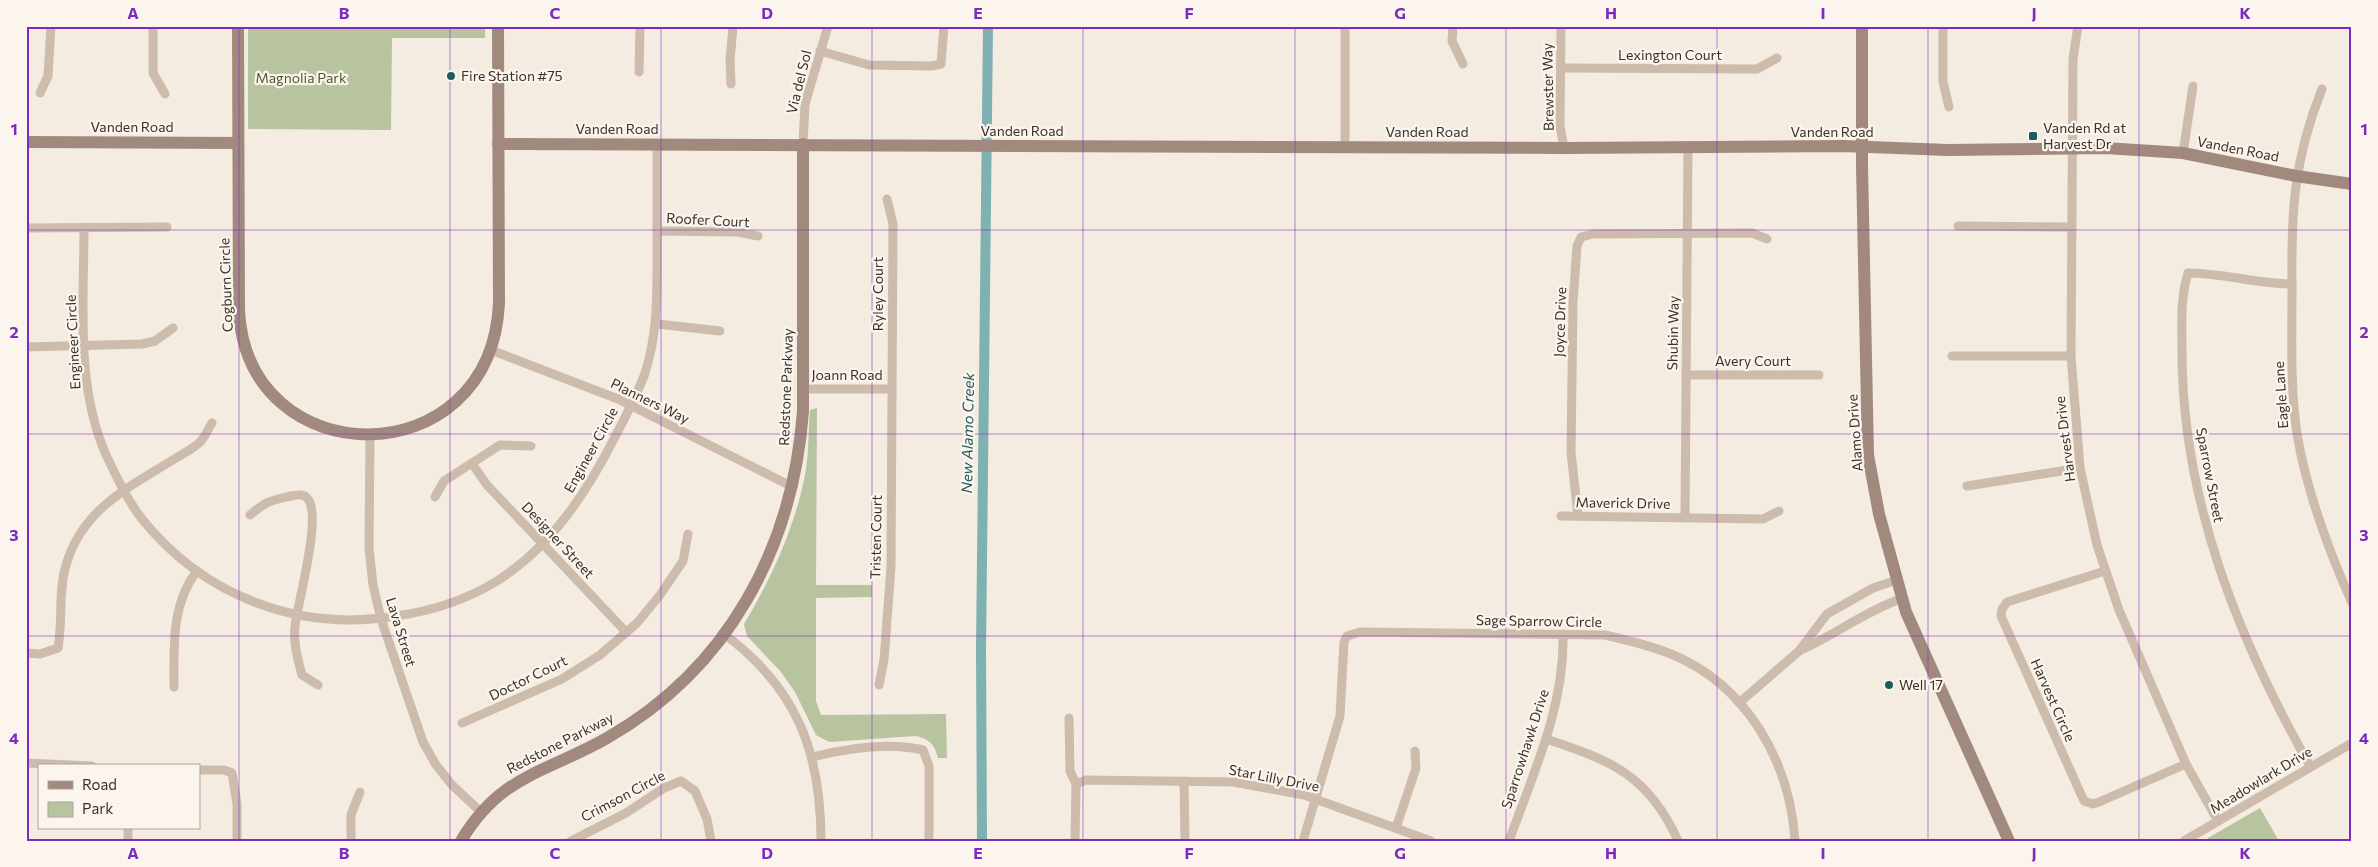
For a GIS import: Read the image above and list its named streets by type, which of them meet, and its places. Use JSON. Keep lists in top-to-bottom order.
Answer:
{
  "streets": {
    "street": [
      "Lexington Court",
      "Via del Sol",
      "Brewster Way",
      "Vanden Road",
      "Roofer Court",
      "Cogburn Circle",
      "Ryley Court",
      "Joyce Drive",
      "Shubin Way",
      "Engineer Circle",
      "Avery Court",
      "Joann Road",
      "Redstone Parkway",
      "Eagle Lane",
      "Planners Way",
      "Alamo Drive",
      "Harvest Drive",
      "Sparrow Street",
      "Maverick Drive",
      "Tristen Court",
      "Designer Street",
      "Sage Sparrow Circle",
      "Lava Street",
      "Doctor Court",
      "Harvest Circle",
      "Sparrowhawk Drive",
      "Star Lilly Drive",
      "Meadowlark Drive",
      "Crimson Circle"
    ]
  },
  "crossings": [
    ["Lexington Court", "Brewster Way"],
    ["Via del Sol", "Vanden Road"],
    ["Via del Sol", "Redstone Parkway"],
    ["Brewster Way", "Vanden Road"],
    ["Vanden Road", "Cogburn Circle"],
    ["Vanden Road", "Shubin Way"],
    ["Vanden Road", "Engineer Circle"],
    ["Vanden Road", "Redstone Parkway"],
    ["Vanden Road", "Eagle Lane"],
    ["Vanden Road", "Alamo Drive"],
    ["Vanden Road", "Harvest Drive"],
    ["Roofer Court", "Engineer Circle"],
    ["Cogburn Circle", "Planners Way"],
    ["Cogburn Circle", "Lava Street"],
    ["Ryley Court", "Joann Road"],
    ["Ryley Court", "Tristen Court"],
    ["Joyce Drive", "Shubin Way"],
    ["Joyce Drive", "Maverick Drive"],
    ["Shubin Way", "Avery Court"],
    ["Shubin Way", "Maverick Drive"],
    ["Engineer Circle", "Planners Way"],
    ["Engineer Circle", "Designer Street"],
    ["Engineer Circle", "Lava Street"],
    ["Joann Road", "Redstone Parkway"],
    ["Joann Road", "Tristen Court"],
    ["Redstone Parkway", "Planners Way"],
    ["Redstone Parkway", "Lava Street"],
    ["Eagle Lane", "Sparrow Street"],
    ["Harvest Drive", "Harvest Circle"],
    ["Harvest Drive", "Meadowlark Drive"],
    ["Sparrow Street", "Meadowlark Drive"],
    ["Designer Street", "Doctor Court"],
    ["Sage Sparrow Circle", "Sparrowhawk Drive"],
    ["Sage Sparrow Circle", "Star Lilly Drive"]
  ],
  "water": ["New Alamo Creek"],
  "parks": ["Magnolia Park"],
  "places": {
    "other": ["Fire Station #75", "Well 17"],
    "transit": ["Vanden Rd at Harvest Dr"]
  },
  "legend": ["Road", "Park"],
  "grid": {
    "columns": [
      "A",
      "B",
      "C",
      "D",
      "E",
      "F",
      "G",
      "H",
      "I",
      "J",
      "K"
    ],
    "rows": [
      "1",
      "2",
      "3",
      "4"
    ]
  }
}
